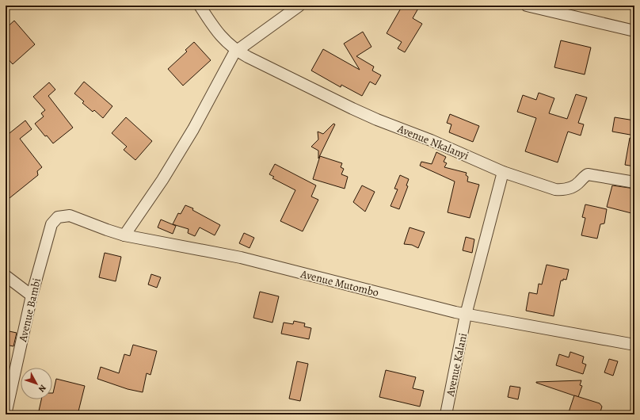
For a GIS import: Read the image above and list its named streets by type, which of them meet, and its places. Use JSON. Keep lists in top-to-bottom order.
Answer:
{
  "streets": {
    "street": [
      "Avenue Nkalanyi",
      "Avenue Mutombo",
      "Avenue Bambi",
      "Avenue Kalani"
    ]
  },
  "crossings": [
    ["Avenue Nkalanyi", "Avenue Kalani"],
    ["Avenue Mutombo", "Avenue Bambi"],
    ["Avenue Mutombo", "Avenue Kalani"]
  ],
  "north": "bottom right"
}
